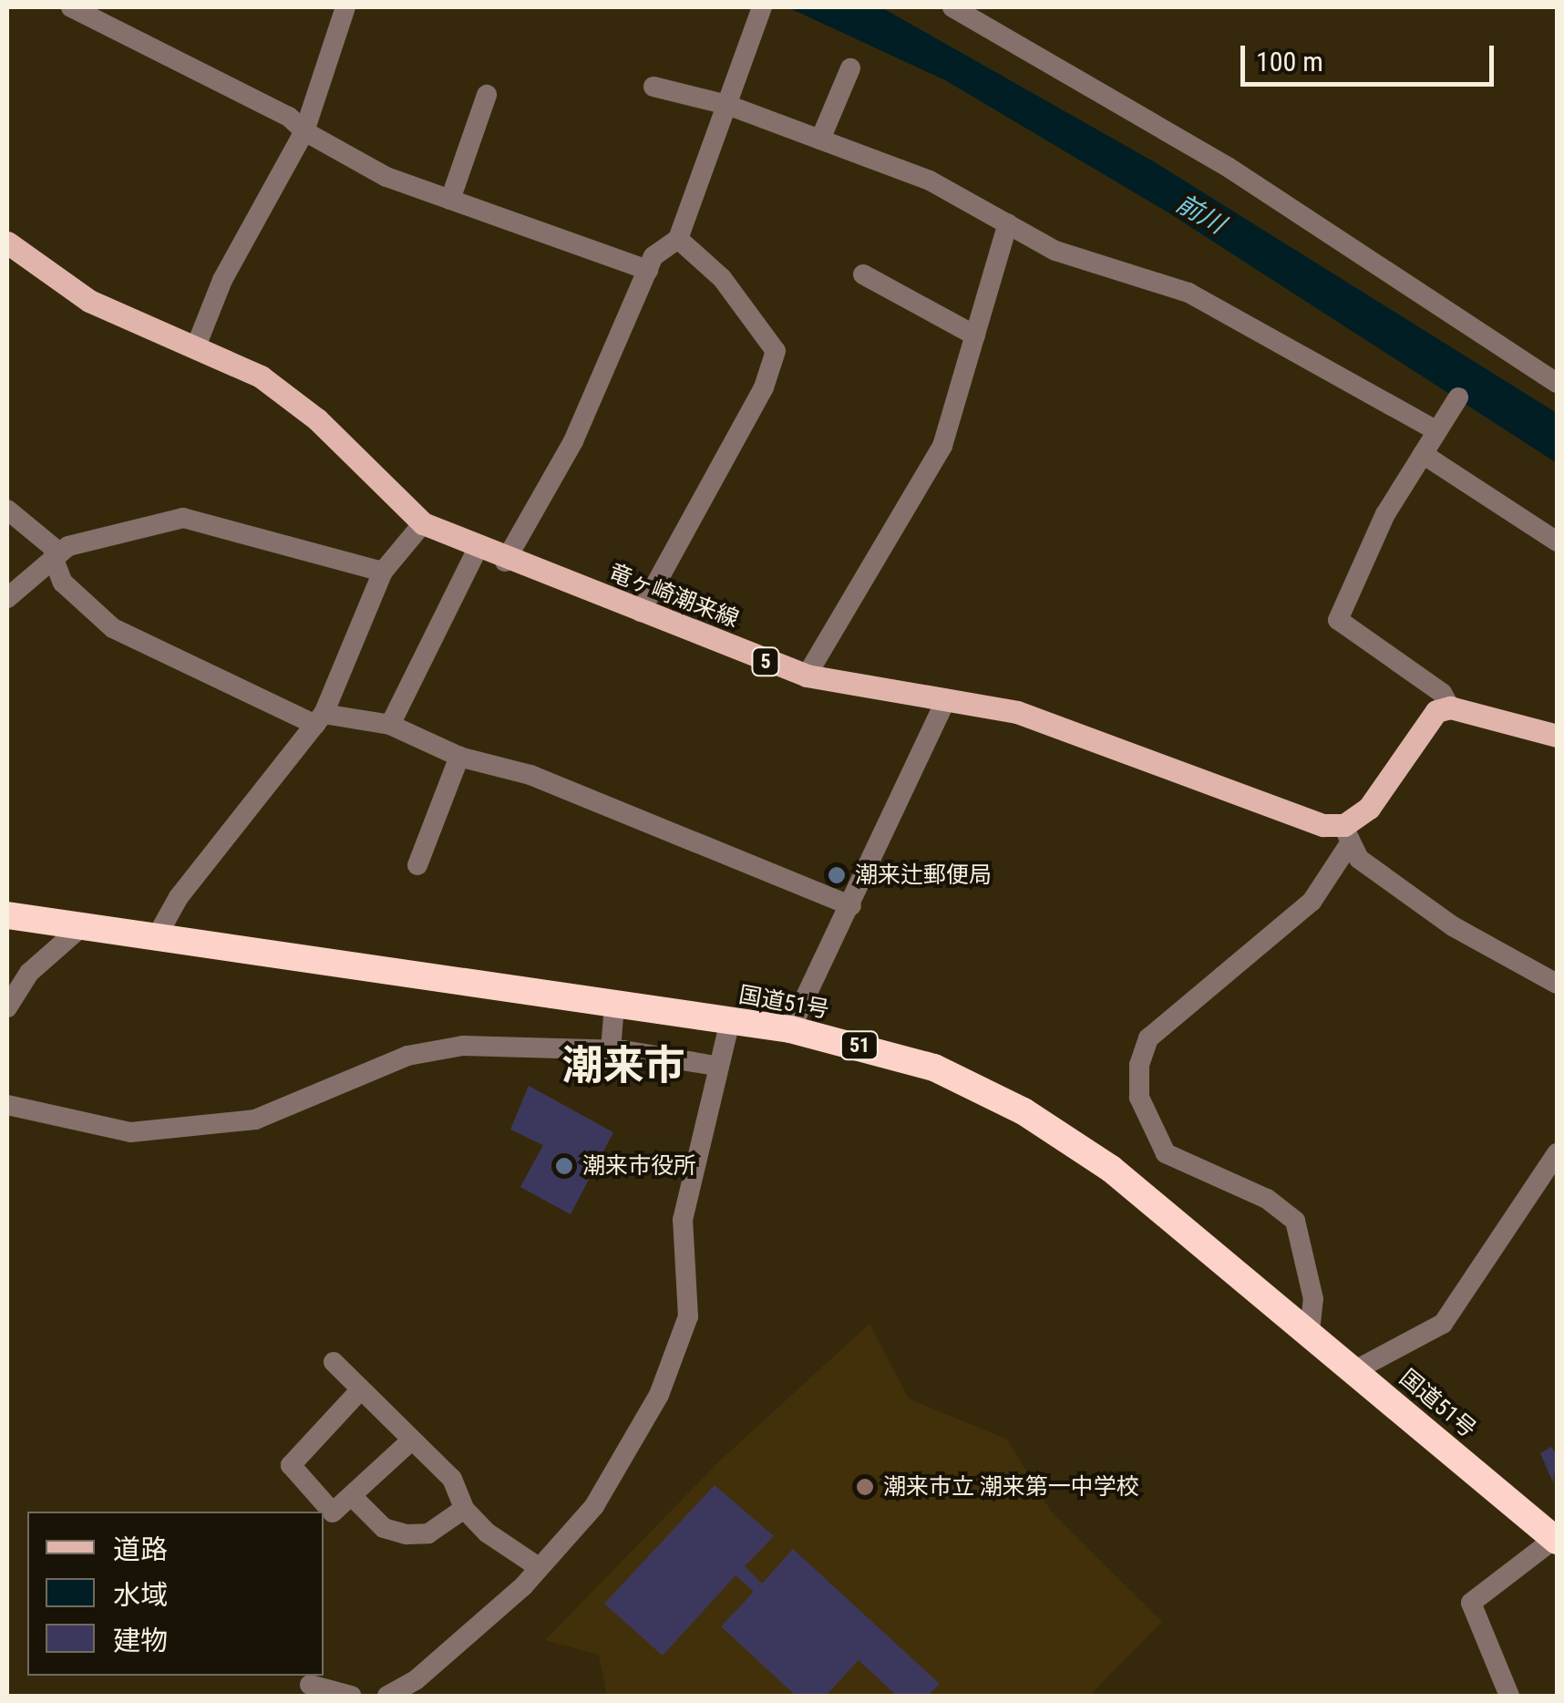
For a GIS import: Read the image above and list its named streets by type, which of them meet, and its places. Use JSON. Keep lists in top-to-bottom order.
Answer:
{
  "streets": {
    "highway": ["国道51号", "51"],
    "main road": ["竜ヶ崎潮来線", "5"]
  },
  "districts": ["潮来市"],
  "water": ["前川"],
  "places": ["潮来辻郵便局", "潮来市役所", "潮来市立 潮来第一中学校"],
  "legend": ["道路", "水域", "建物"],
  "scale_bar": "100 m"
}
